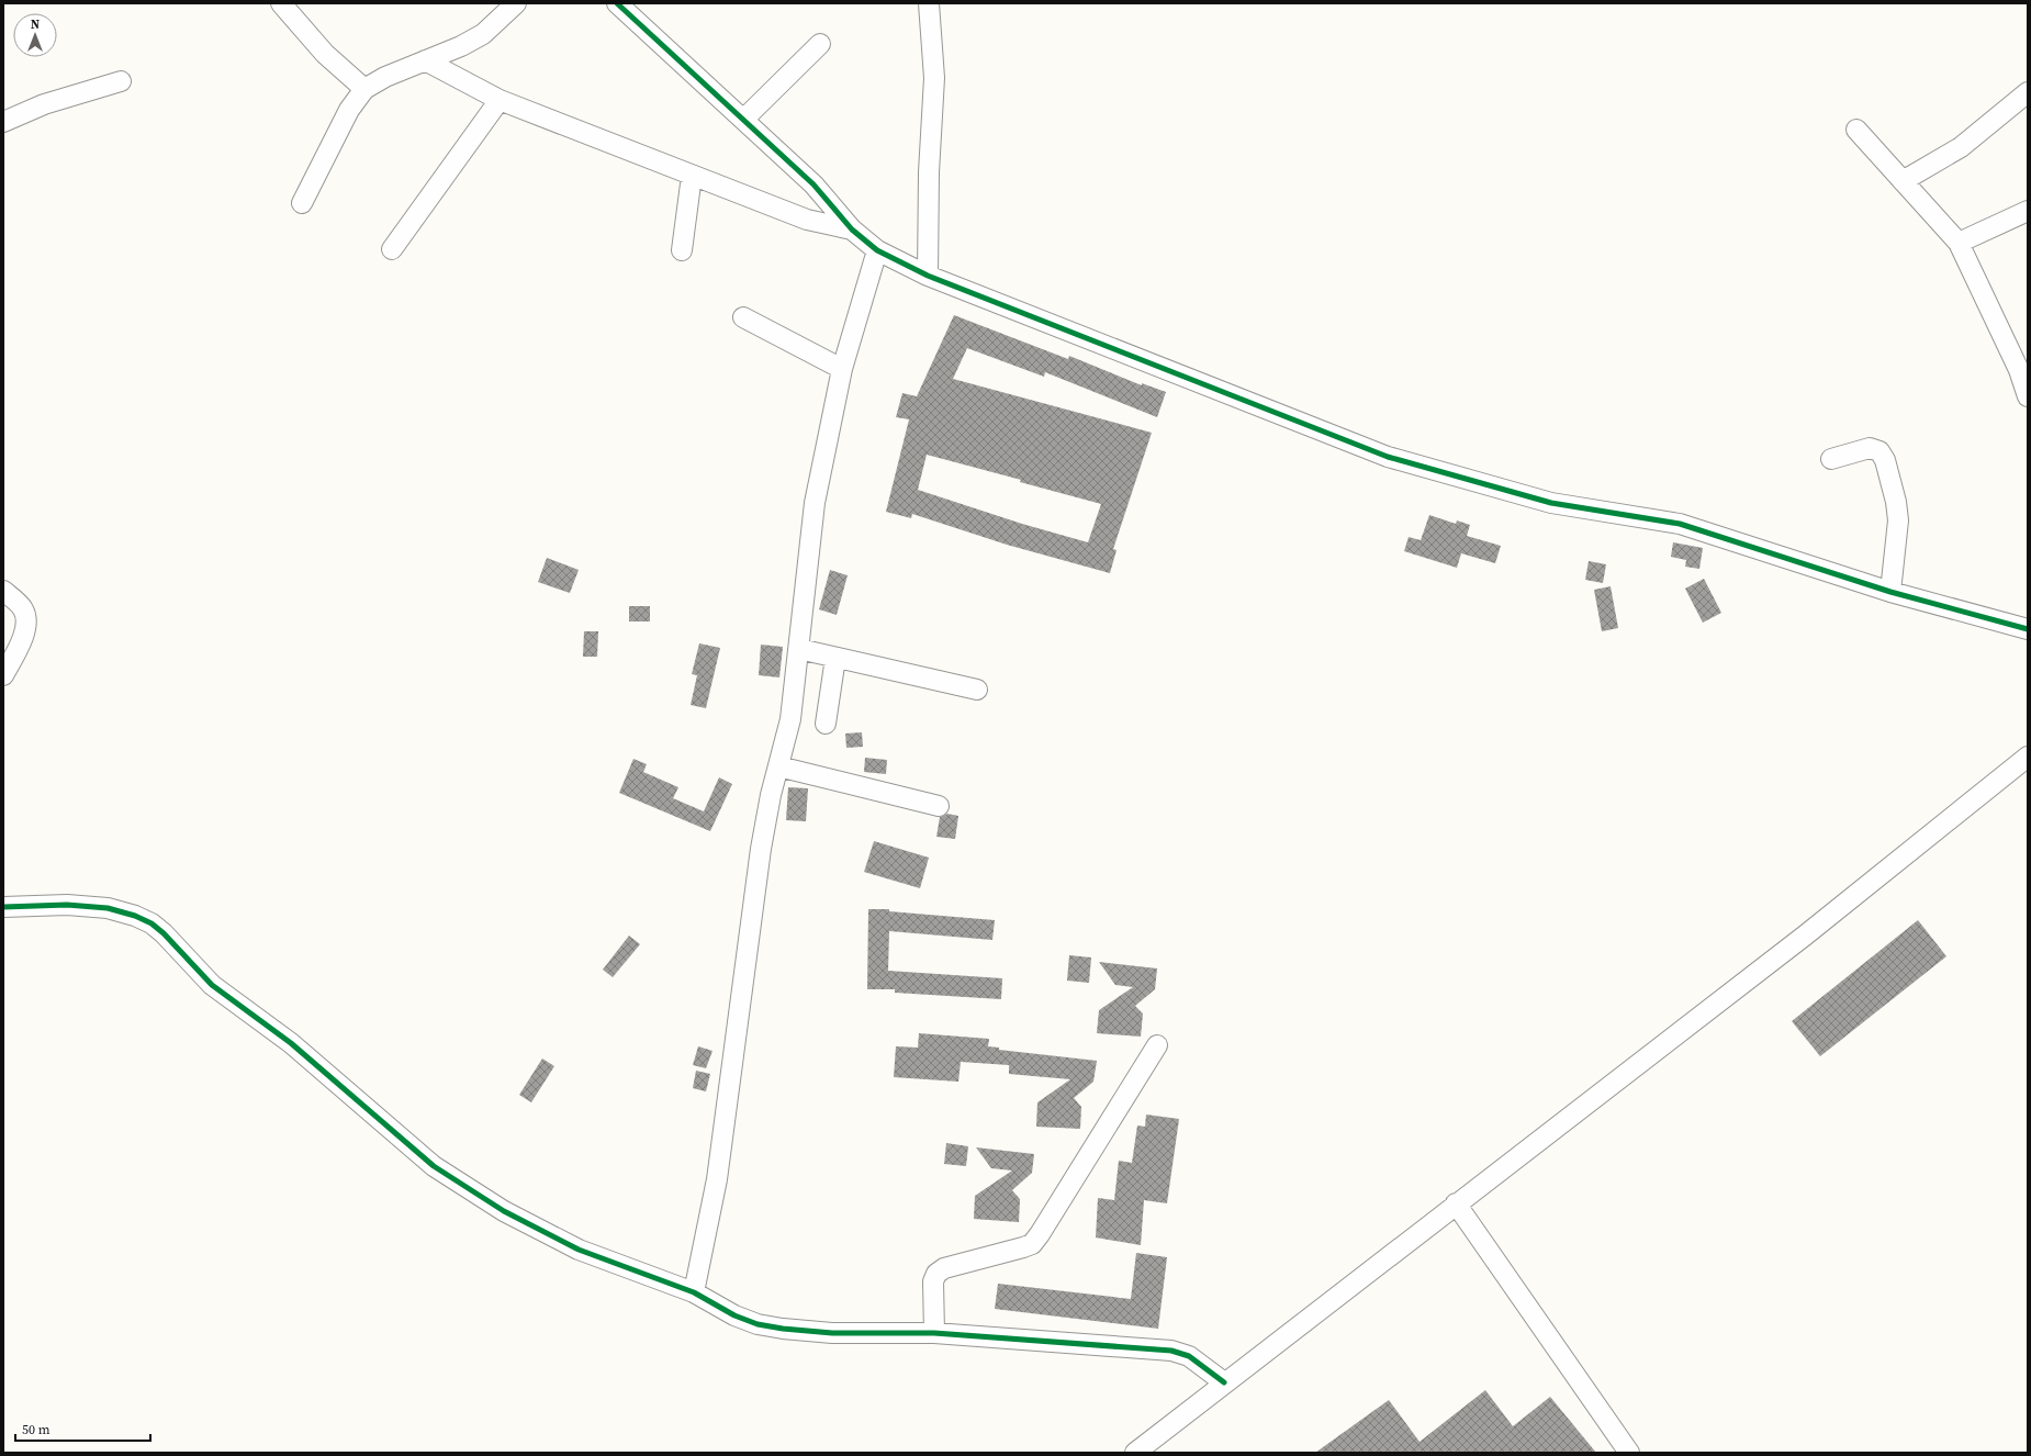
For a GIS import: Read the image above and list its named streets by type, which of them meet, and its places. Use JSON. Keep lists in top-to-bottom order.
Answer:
{
  "scale_bar": "50 m",
  "north": "top"
}
